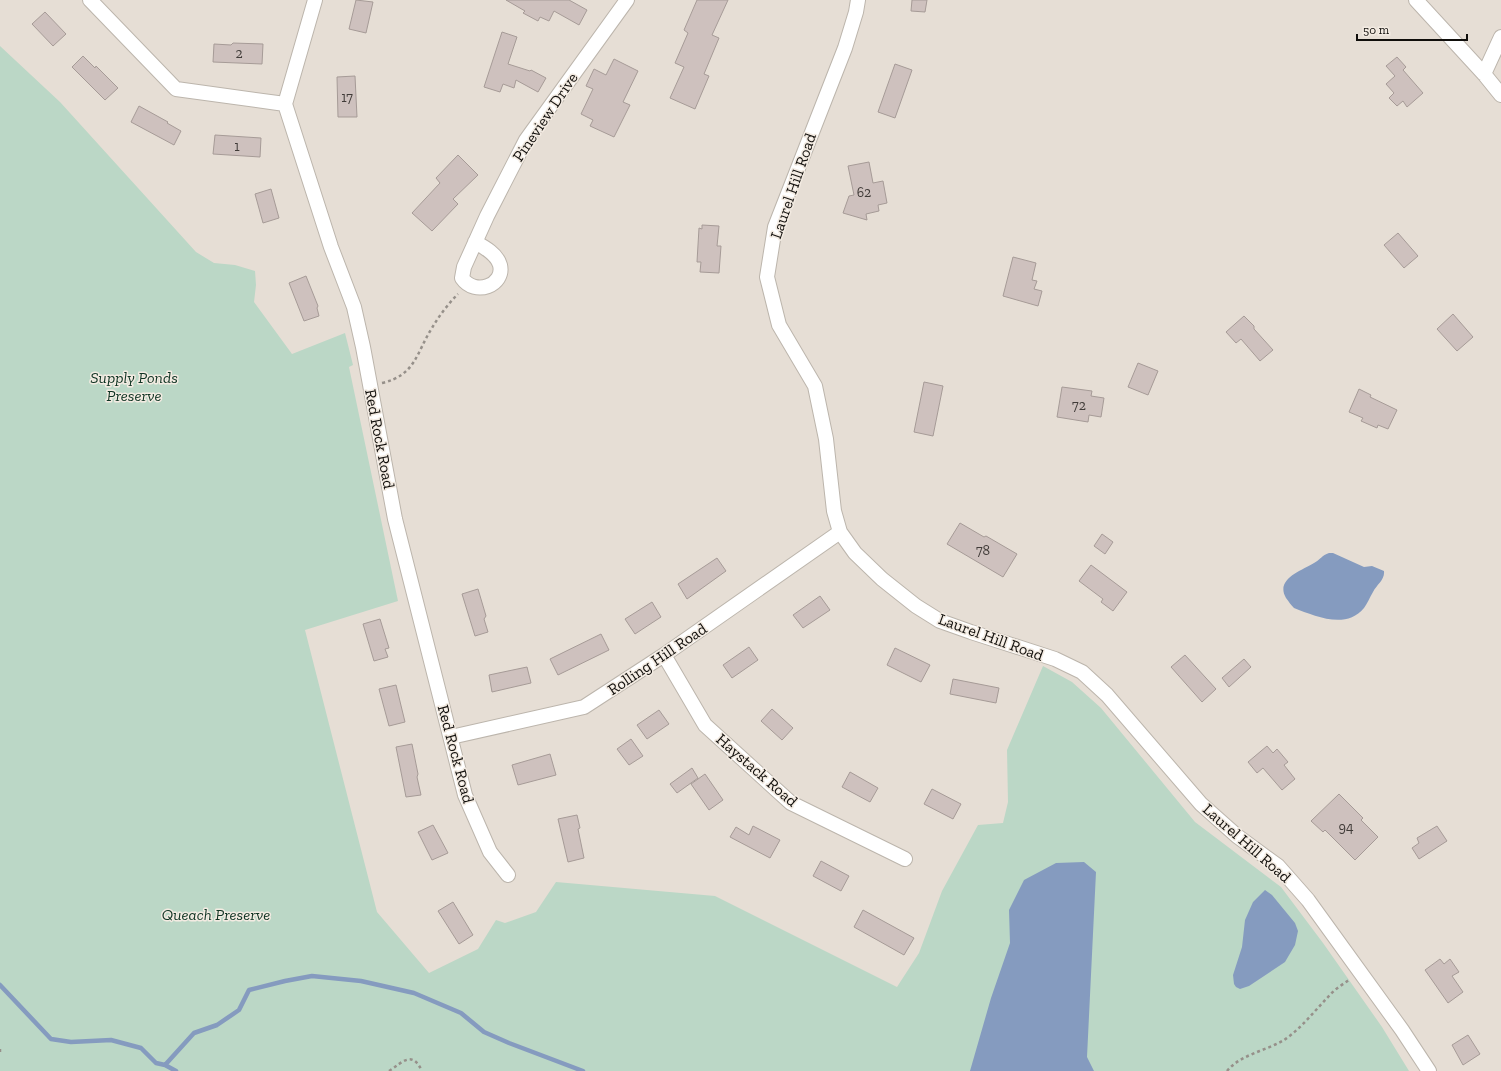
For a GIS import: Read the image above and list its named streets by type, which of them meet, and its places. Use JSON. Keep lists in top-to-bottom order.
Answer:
{
  "streets": {
    "street": [
      "Pineview Drive",
      "Laurel Hill Road",
      "Red Rock Road",
      "Rolling Hill Road",
      "Haystack Road"
    ]
  },
  "crossings": [
    ["Laurel Hill Road", "Rolling Hill Road"],
    ["Red Rock Road", "Rolling Hill Road"],
    ["Rolling Hill Road", "Haystack Road"]
  ],
  "parks": ["Supply Ponds Preserve", "Queach Preserve"],
  "house_numbers": [
    "2",
    "17",
    "1",
    "62",
    "72",
    "78",
    "94"
  ],
  "scale_bar": "50 m"
}
